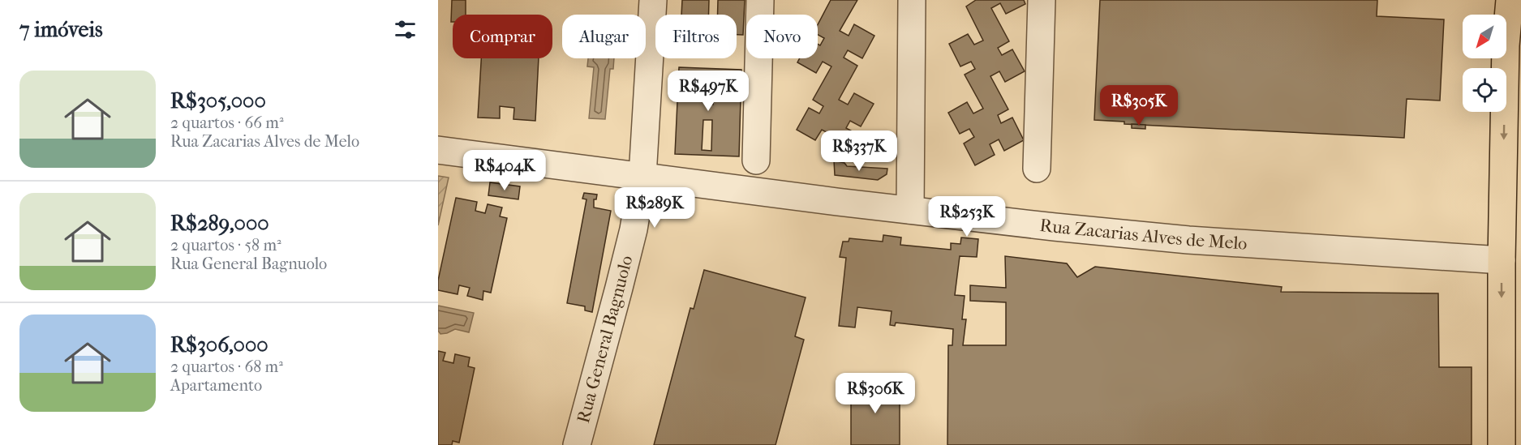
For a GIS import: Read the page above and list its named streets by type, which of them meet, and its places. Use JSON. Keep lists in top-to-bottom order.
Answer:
{
  "streets": {
    "street": ["Rua Zacarias Alves de Melo", "Rua General Bagnuolo"]
  },
  "crossings": [
    ["Rua Zacarias Alves de Melo", "Rua General Bagnuolo"]
  ],
  "north": "bottom left",
  "page": {
    "heading": "7 imóveis",
    "chip": [
      "Comprar",
      "Alugar",
      "Filtros",
      "Novo"
    ],
    "list": [
      {
        "name": "R$305,000",
        "note": "2 quartos · 66 m² · Rua Zacarias Alves de Melo"
      },
      {
        "name": "R$289,000",
        "note": "2 quartos · 58 m² · Rua General Bagnuolo"
      },
      {
        "name": "R$306,000",
        "note": "2 quartos · 68 m² · Apartamento"
      }
    ],
    "price": [
      "R$497K",
      "R$305K",
      "R$337K",
      "R$404K",
      "R$289K",
      "R$253K",
      "R$306K"
    ]
  }
}
